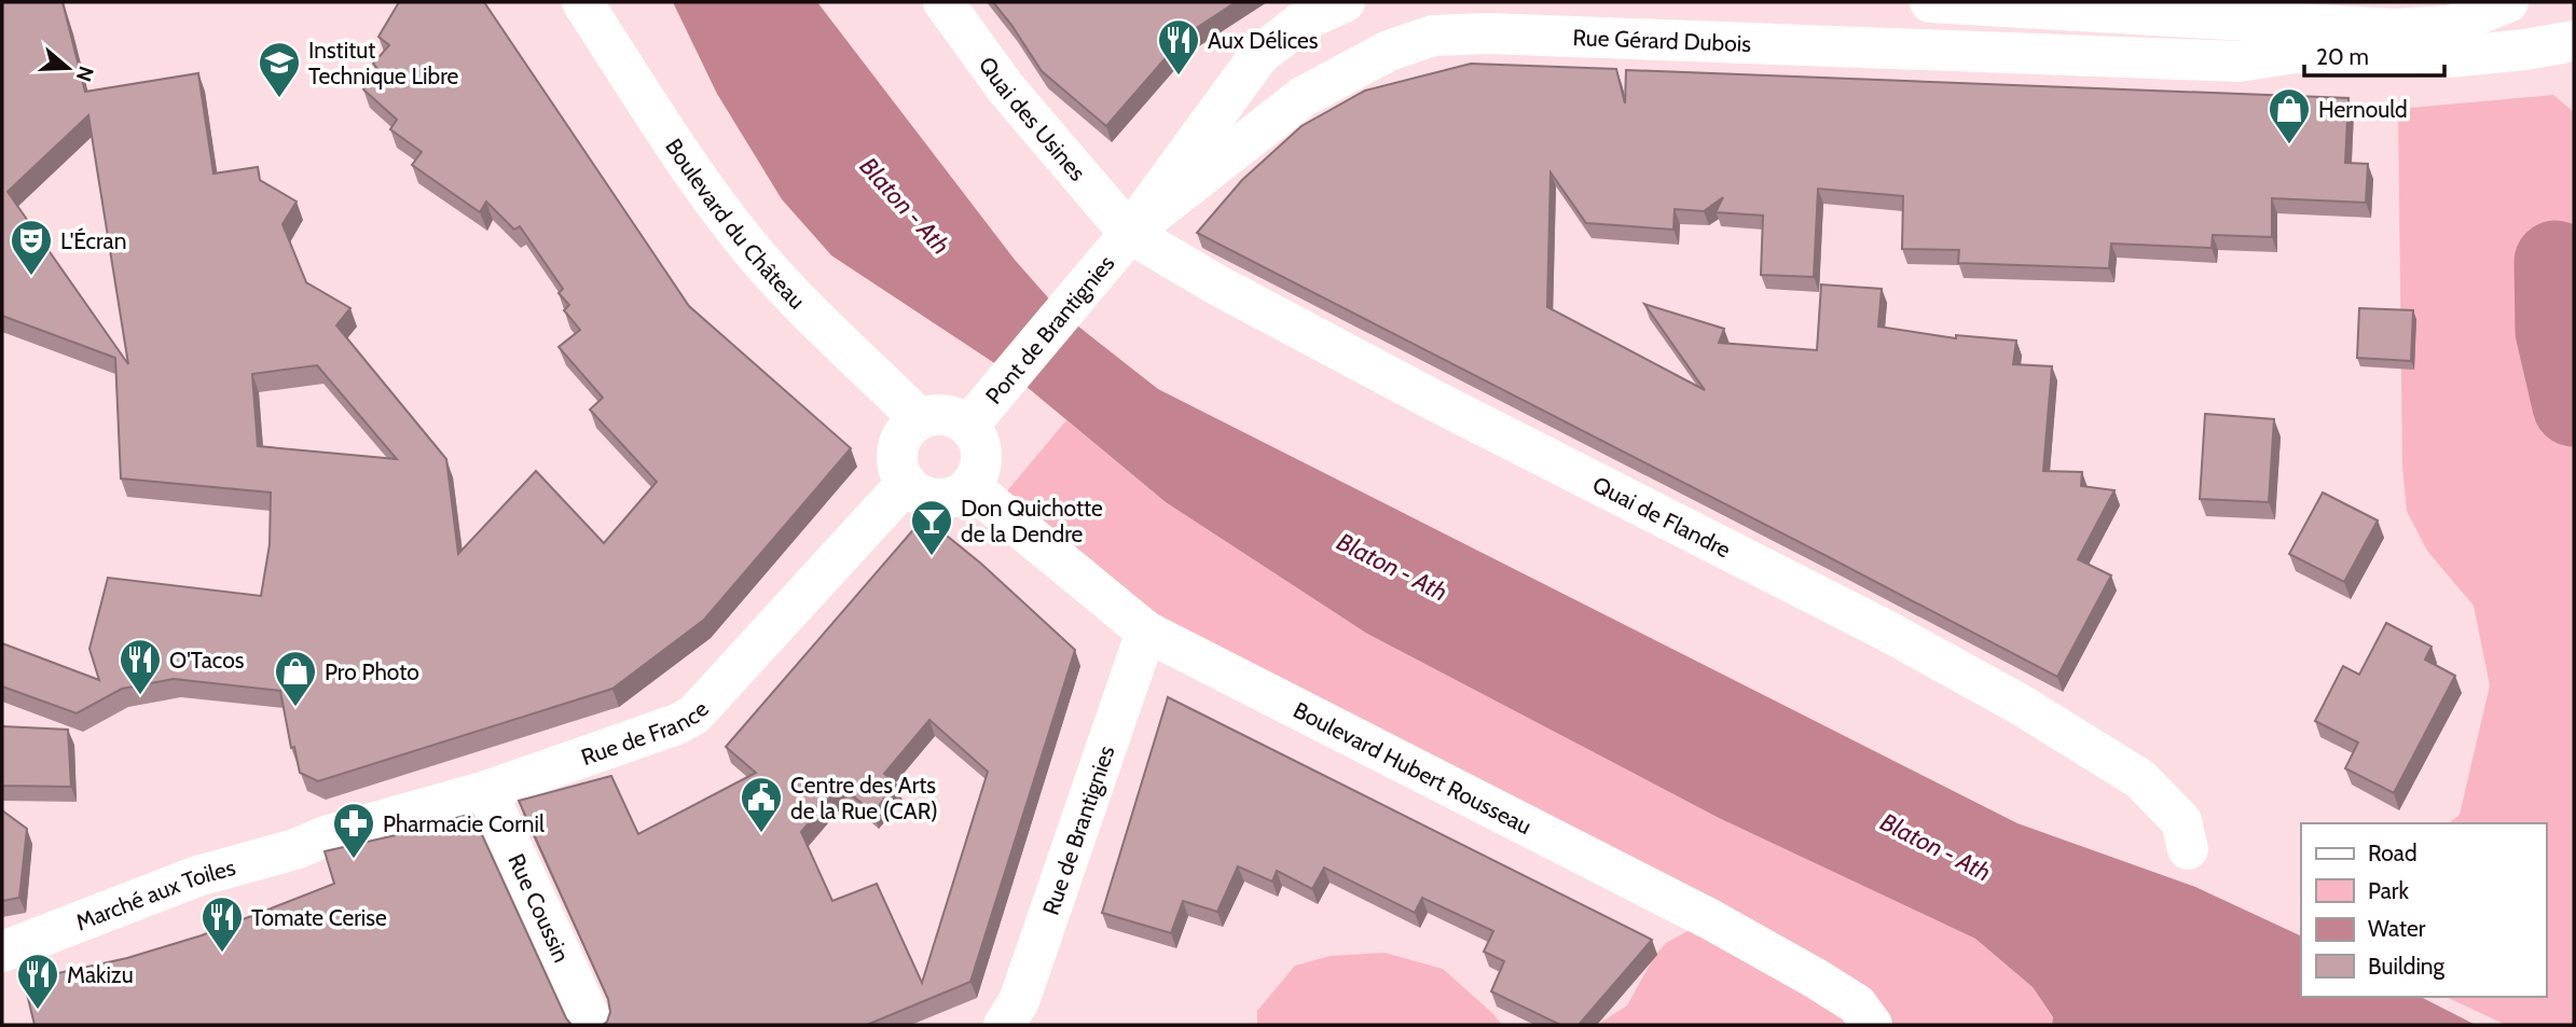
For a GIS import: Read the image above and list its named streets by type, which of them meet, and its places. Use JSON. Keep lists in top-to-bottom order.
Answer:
{
  "streets": {
    "street": [
      "Rue Gérard Dubois",
      "Quai des Usines",
      "Boulevard du Château",
      "Pont de Brantignies",
      "Quai de Flandre",
      "Rue de France",
      "Boulevard Hubert Rousseau",
      "Rue de Brantignies",
      "Marché aux Toiles",
      "Rue Coussin"
    ]
  },
  "crossings": [
    ["Rue Gérard Dubois", "Quai des Usines"],
    ["Rue Gérard Dubois", "Pont de Brantignies"],
    ["Rue Gérard Dubois", "Quai de Flandre"],
    ["Quai des Usines", "Pont de Brantignies"],
    ["Quai des Usines", "Quai de Flandre"],
    ["Boulevard du Château", "Pont de Brantignies"],
    ["Boulevard du Château", "Rue de France"],
    ["Boulevard du Château", "Boulevard Hubert Rousseau"],
    ["Pont de Brantignies", "Quai de Flandre"],
    ["Pont de Brantignies", "Rue de France"],
    ["Pont de Brantignies", "Boulevard Hubert Rousseau"],
    ["Rue de France", "Boulevard Hubert Rousseau"],
    ["Rue de France", "Marché aux Toiles"],
    ["Rue de France", "Rue Coussin"],
    ["Boulevard Hubert Rousseau", "Rue de Brantignies"]
  ],
  "water": ["Blaton - Ath"],
  "places": {
    "restaurant": [
      "Aux Délices",
      "O'Tacos",
      "Tomate Cerise",
      "Makizu"
    ],
    "school or university": ["Institut Technique Libre"],
    "shop": ["Hernould", "Pro Photo"],
    "theatre": ["L'Écran"],
    "bar": ["Don Quichotte de la Dendre"],
    "public building": ["Centre des Arts de la Rue (CAR)"],
    "pharmacy": ["Pharmacie Cornil"]
  },
  "legend": [
    "Road",
    "Park",
    "Water",
    "Building"
  ],
  "scale_bar": "20 m",
  "north": "right"
}
